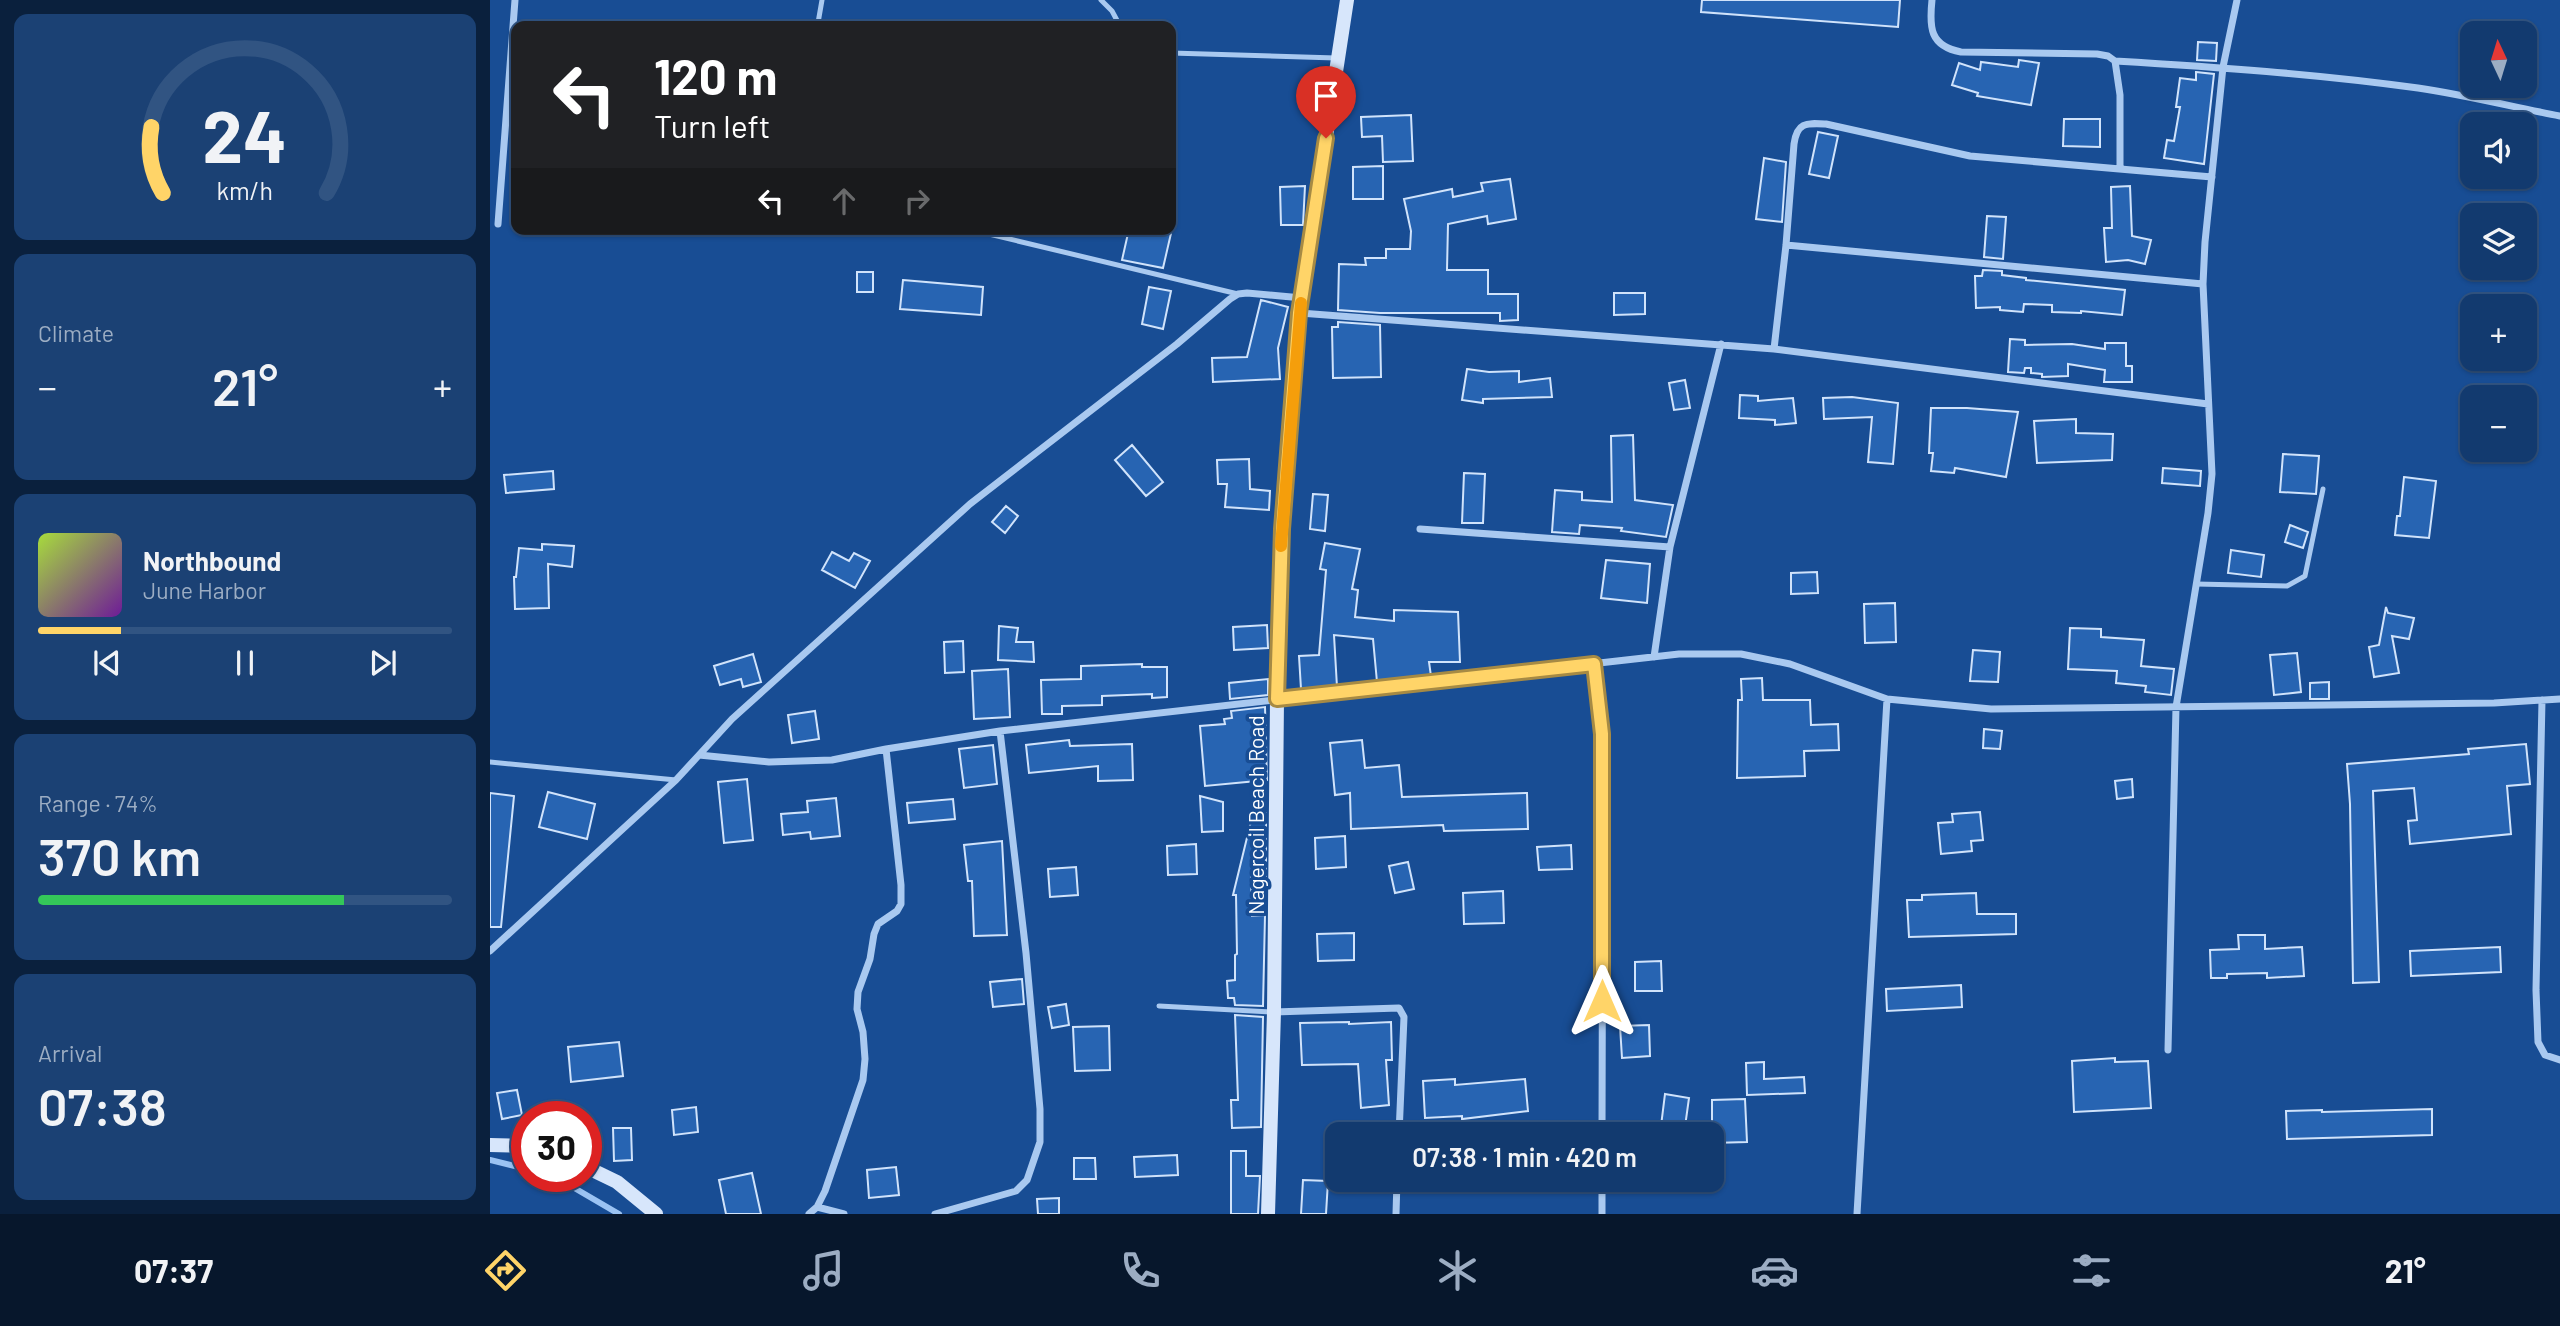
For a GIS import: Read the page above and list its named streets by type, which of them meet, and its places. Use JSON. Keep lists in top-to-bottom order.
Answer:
{
  "streets": {
    "main road": ["Nagercoil Beach Road"]
  },
  "north": "top",
  "page": {
    "map_buttons": ["+", "−"],
    "turn": ["120 m", "Turn left"],
    "tile": [
      "Climate",
      ["Range · 74%", "370 km"],
      ["Arrival", "07:38"]
    ],
    "heat": ["−", "21°", "+"],
    "song": ["Northbound", "June Harbor"],
    "limit": "30",
    "trip": "07:38 · 1 min · 420 m",
    "tabs": ["07:37", "21°"],
    "gauge": ["24", "km/h"]
  }
}
